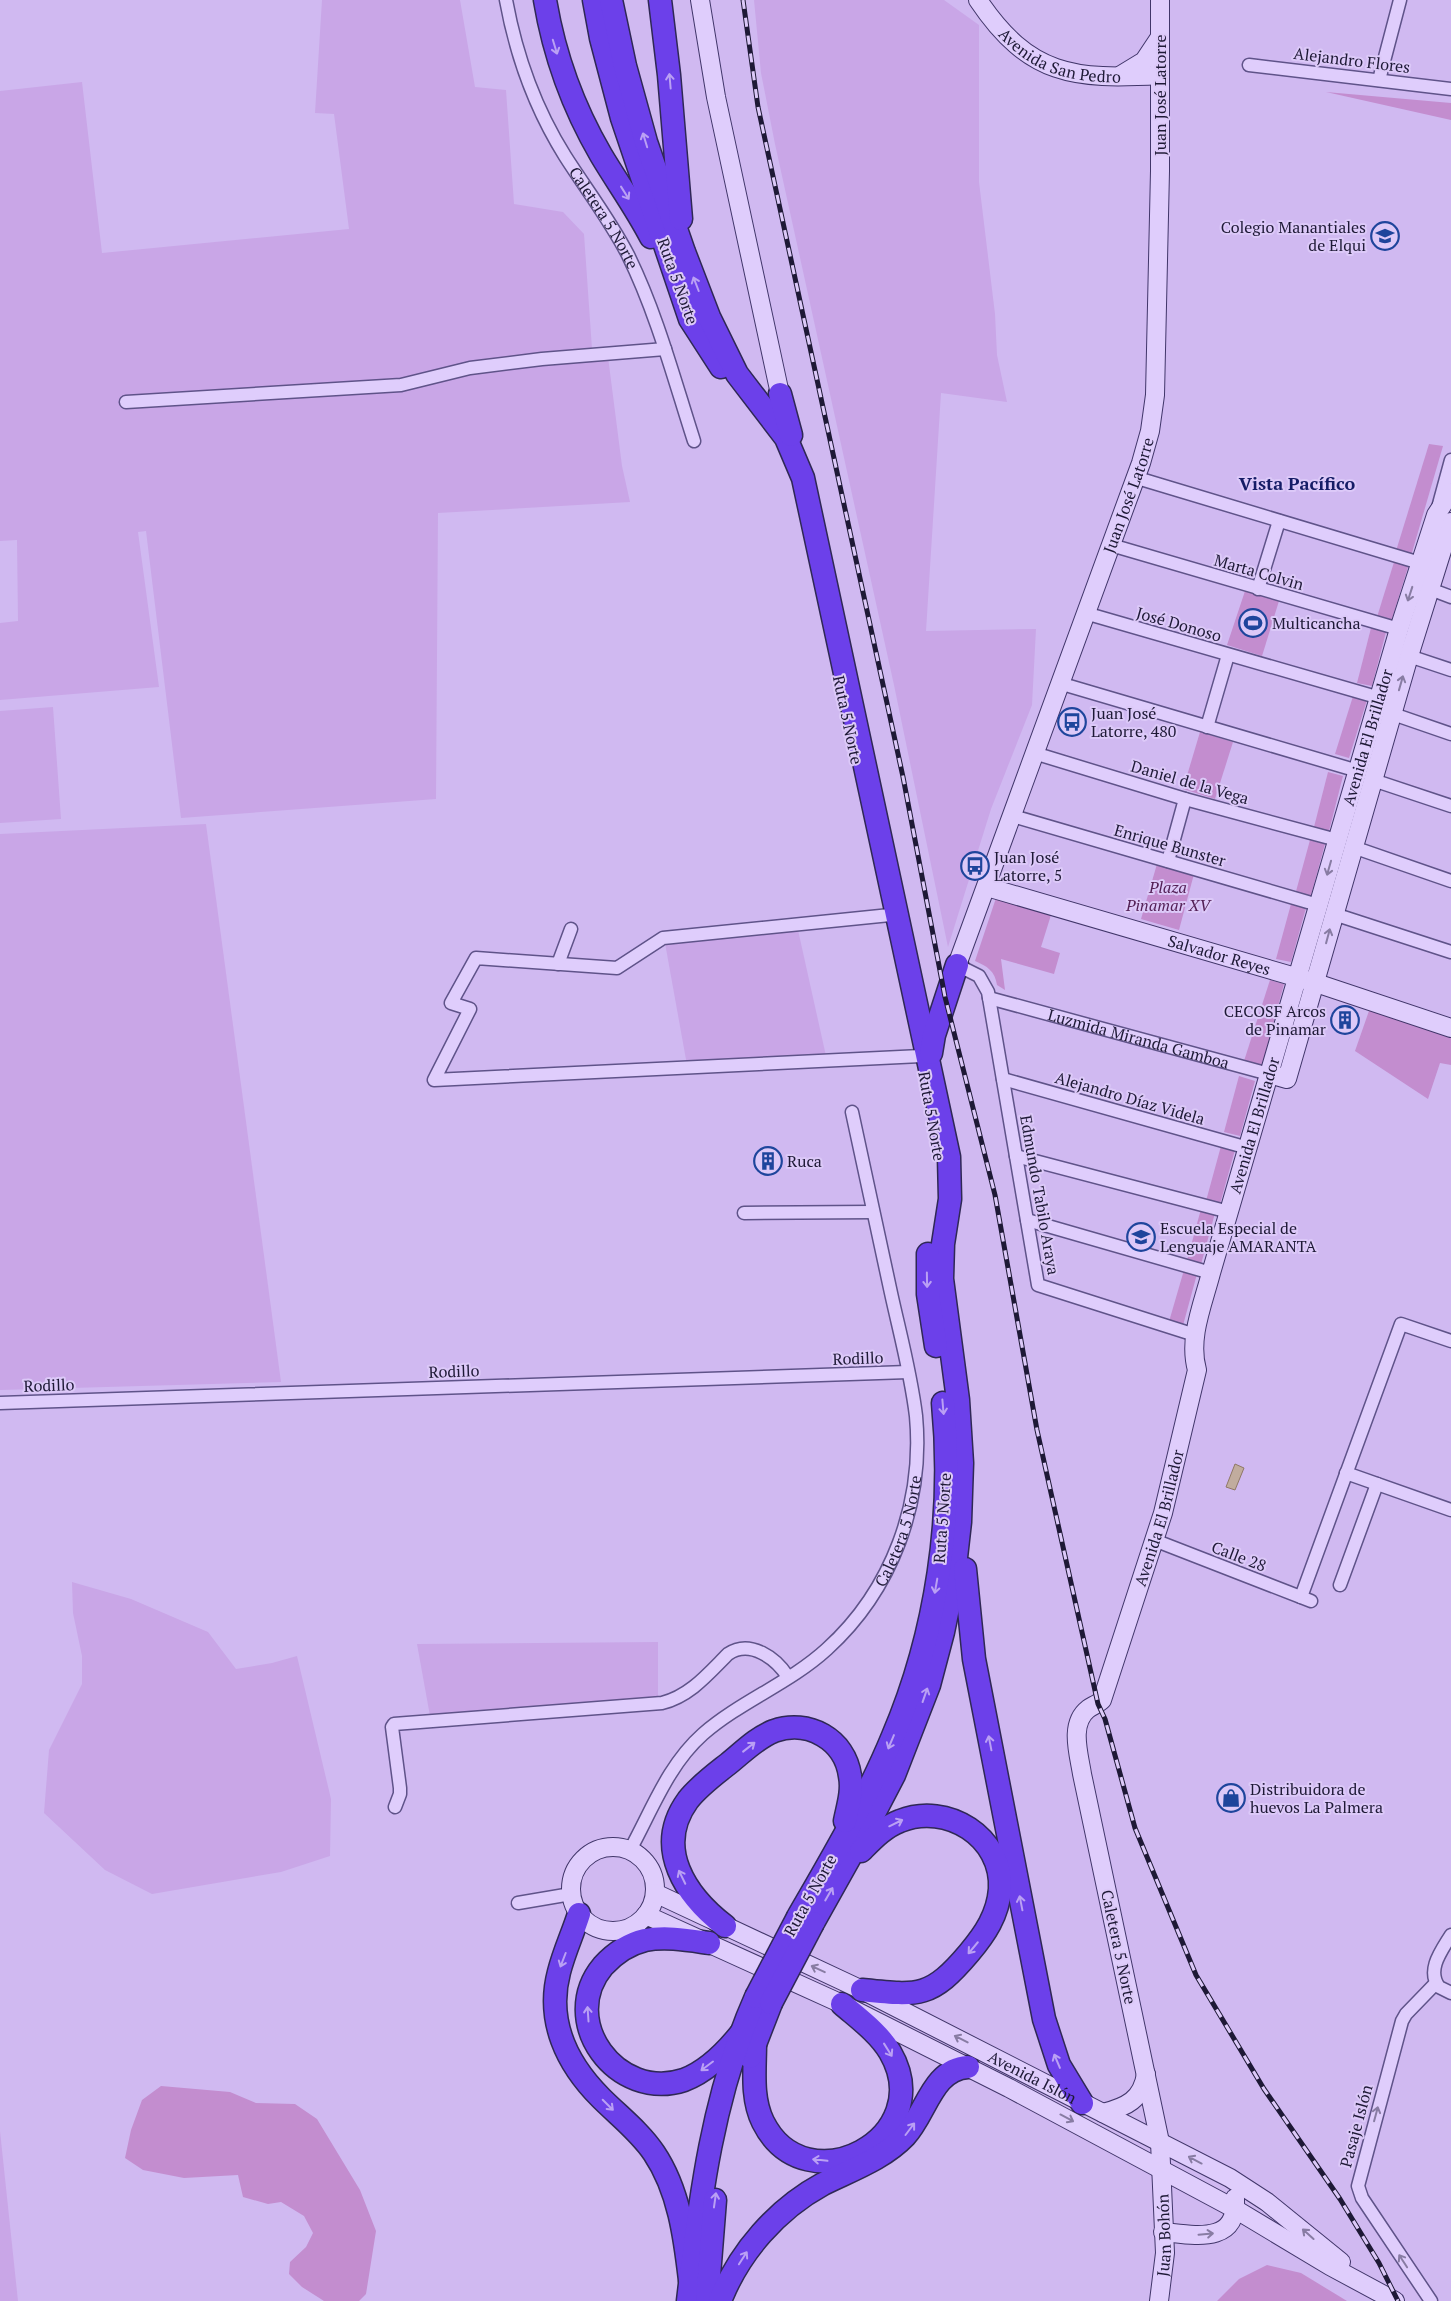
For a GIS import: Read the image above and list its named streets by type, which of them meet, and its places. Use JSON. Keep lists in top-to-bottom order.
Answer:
{
  "streets": {
    "highway": ["Ruta 5 Norte"],
    "main road": [
      "Avenida San Pedro",
      "Juan José Latorre",
      "Caletera 5 Norte",
      "Avenida El Brillador",
      "Salvador Reyes",
      "Luzmida Miranda Gamboa",
      "Avenida Islón",
      "Juan Bohón"
    ],
    "street": [
      "Alejandro Flores",
      "Marta Colvin",
      "José Donoso",
      "Daniel de la Vega",
      "Enrique Bunster",
      "Alejandro Díaz Videla",
      "Edmundo Tabilo Araya",
      "Rodillo",
      "Calle 28",
      "Pasaje Islón"
    ]
  },
  "crossings": [
    ["Avenida San Pedro", "Juan José Latorre"],
    ["Juan José Latorre", "Marta Colvin"],
    ["Juan José Latorre", "José Donoso"],
    ["Juan José Latorre", "Daniel de la Vega"],
    ["Juan José Latorre", "Enrique Bunster"],
    ["Juan José Latorre", "Salvador Reyes"],
    ["Juan José Latorre", "Edmundo Tabilo Araya"],
    ["Caletera 5 Norte", "Avenida El Brillador"],
    ["Caletera 5 Norte", "Rodillo"],
    ["Caletera 5 Norte", "Avenida Islón"],
    ["Caletera 5 Norte", "Juan Bohón"],
    ["Marta Colvin", "Avenida El Brillador"],
    ["José Donoso", "Avenida El Brillador"],
    ["Avenida El Brillador", "Daniel de la Vega"],
    ["Avenida El Brillador", "Enrique Bunster"],
    ["Avenida El Brillador", "Salvador Reyes"],
    ["Avenida El Brillador", "Luzmida Miranda Gamboa"],
    ["Avenida El Brillador", "Alejandro Díaz Videla"],
    ["Avenida El Brillador", "Edmundo Tabilo Araya"],
    ["Avenida El Brillador", "Calle 28"],
    ["Luzmida Miranda Gamboa", "Edmundo Tabilo Araya"],
    ["Alejandro Díaz Videla", "Edmundo Tabilo Araya"],
    ["Avenida Islón", "Juan Bohón"]
  ],
  "one_way": ["Pasaje Islón"],
  "districts": ["Vista Pacífico"],
  "parks": ["Plaza Pinamar XV"],
  "places": {
    "school or university": ["Colegio Manantiales de Elqui", "Escuela Especial de Lenguaje AMARANTA"],
    "sports": ["Multicancha"],
    "bus stop": ["Juan José Latorre, 480", "Juan José Latorre, 5"],
    "building": ["CECOSF Arcos de Pinamar", "Ruca"],
    "shop": ["Distribuidora de huevos La Palmera"]
  }
}
